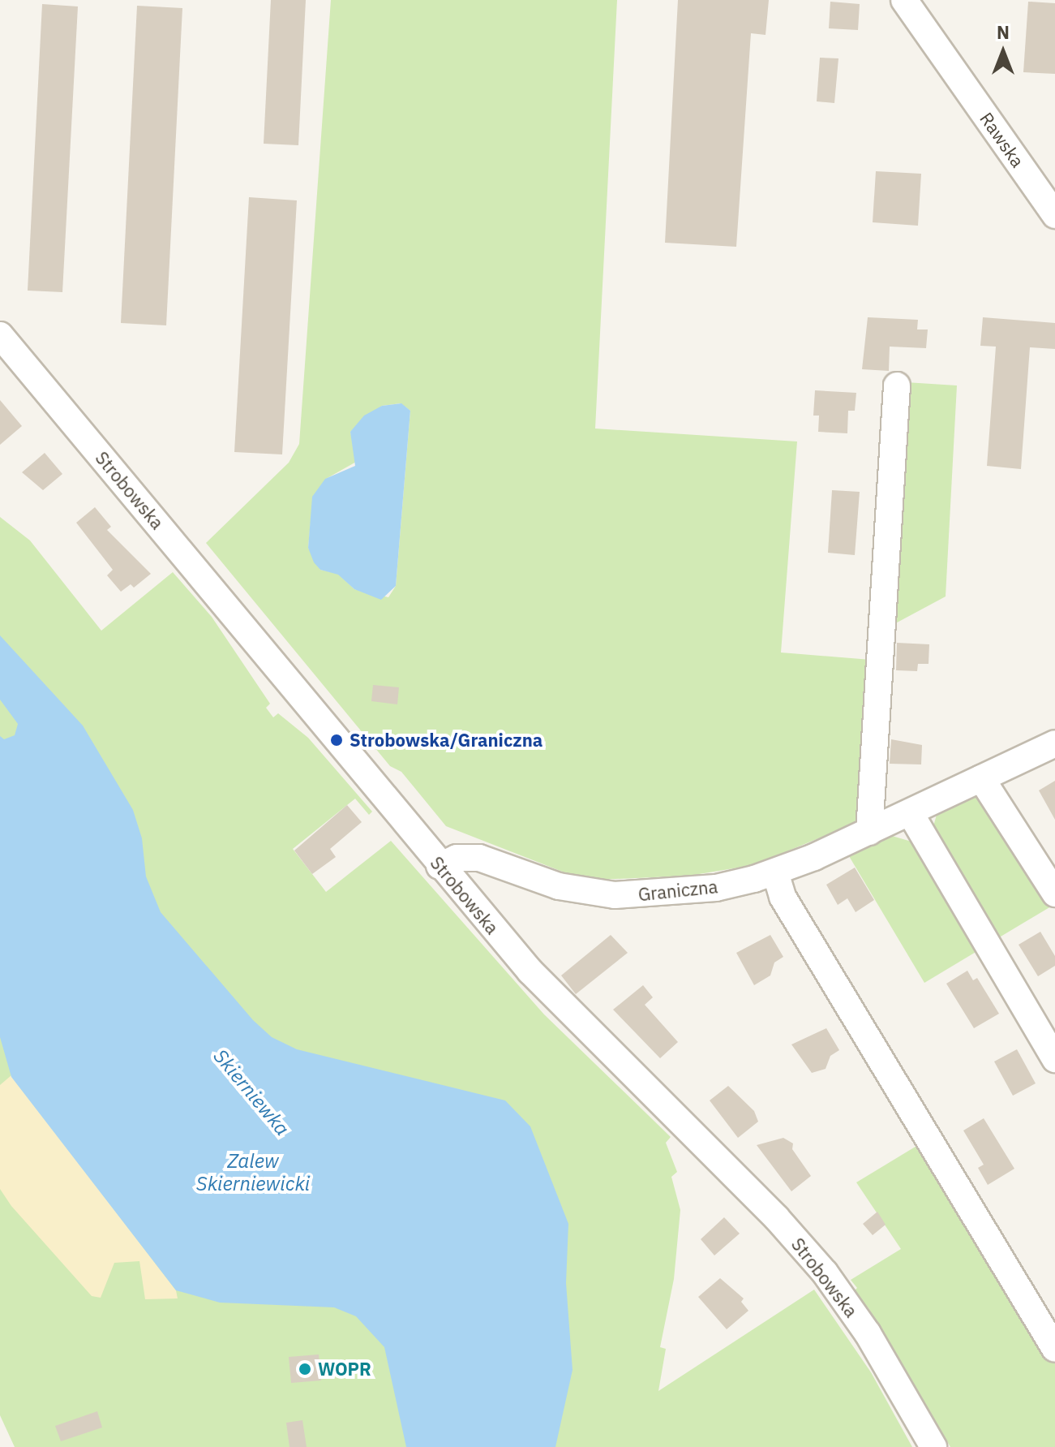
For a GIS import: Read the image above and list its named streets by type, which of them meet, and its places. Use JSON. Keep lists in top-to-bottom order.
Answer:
{
  "streets": {
    "street": ["Rawska", "Strobowska", "Graniczna"]
  },
  "crossings": [
    ["Strobowska", "Graniczna"]
  ],
  "water": ["Skierniewka", "Zalew Skierniewicki"],
  "places": ["Strobowska/Graniczna", "WOPR"],
  "north": "top"
}
